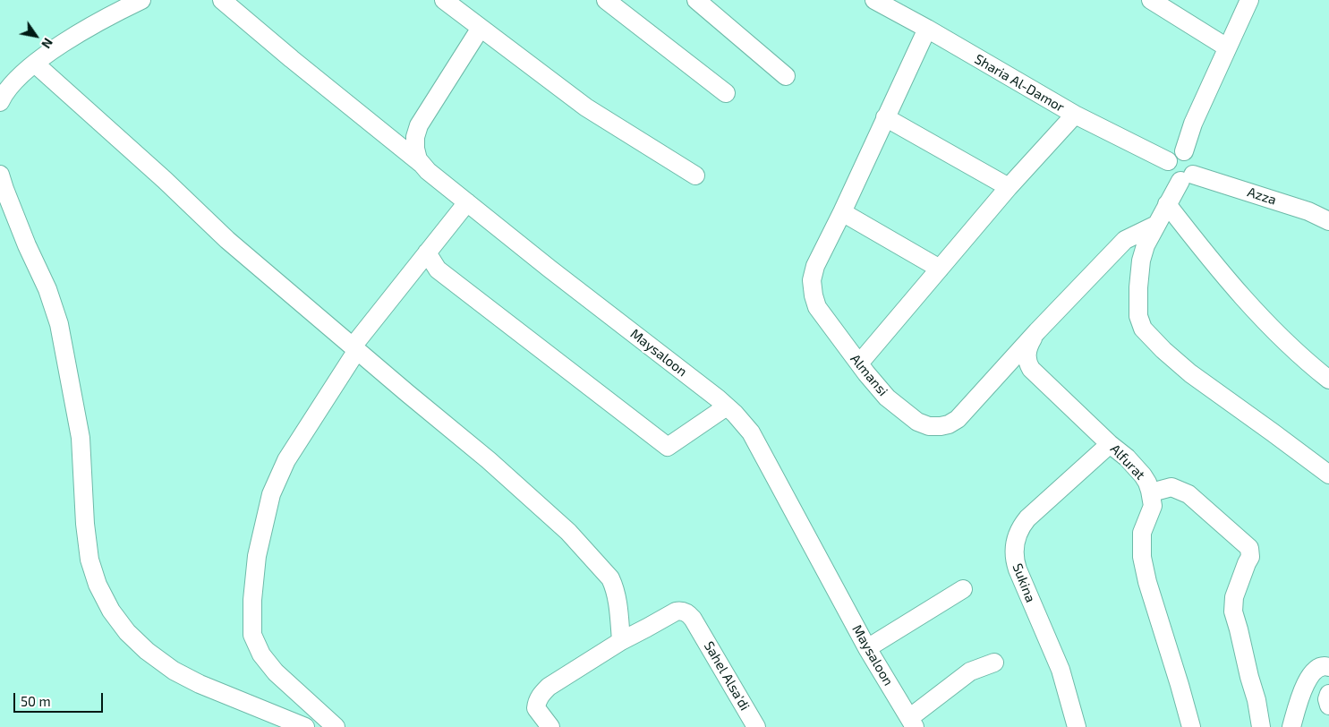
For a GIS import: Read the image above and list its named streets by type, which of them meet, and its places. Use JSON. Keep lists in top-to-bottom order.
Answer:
{
  "streets": {
    "street": [
      "Sharia Al-Damor",
      "Azza",
      "Maysaloon",
      "Almansi",
      "Alfurat",
      "Sukina",
      "Sahel Alsa'di"
    ]
  },
  "crossings": [
    ["Sharia Al-Damor", "Azza"],
    ["Sharia Al-Damor", "Almansi"],
    ["Almansi", "Alfurat"],
    ["Alfurat", "Sukina"]
  ],
  "scale_bar": "50 m",
  "north": "bottom right"
}
